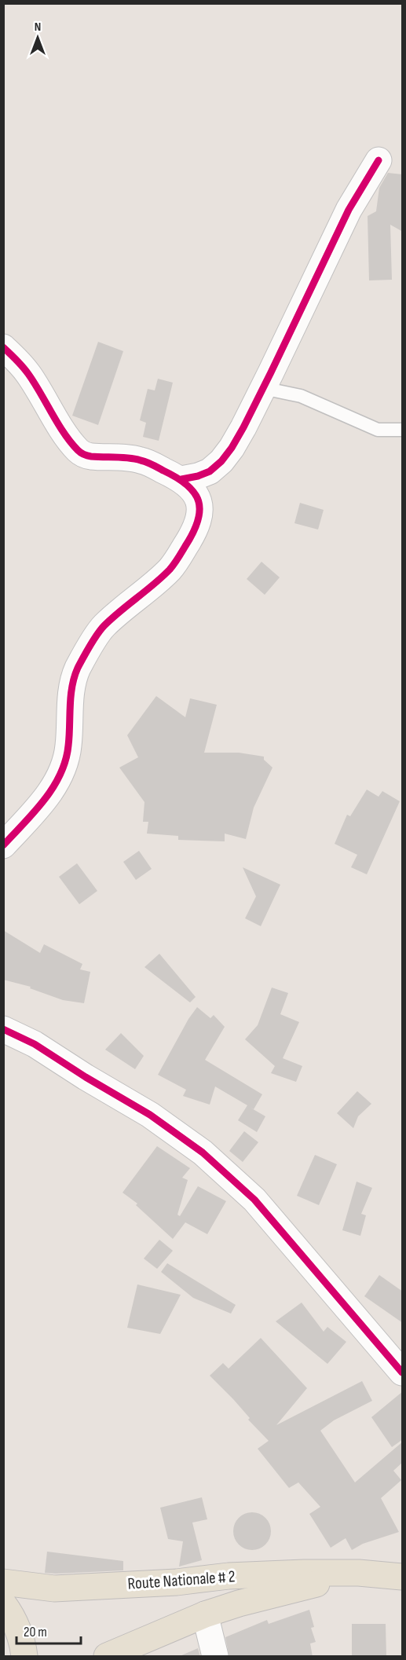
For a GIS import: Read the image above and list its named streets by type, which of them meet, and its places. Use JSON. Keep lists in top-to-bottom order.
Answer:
{
  "streets": {
    "main road": ["Route Nationale # 2"]
  },
  "scale_bar": "20 m",
  "north": "top"
}
